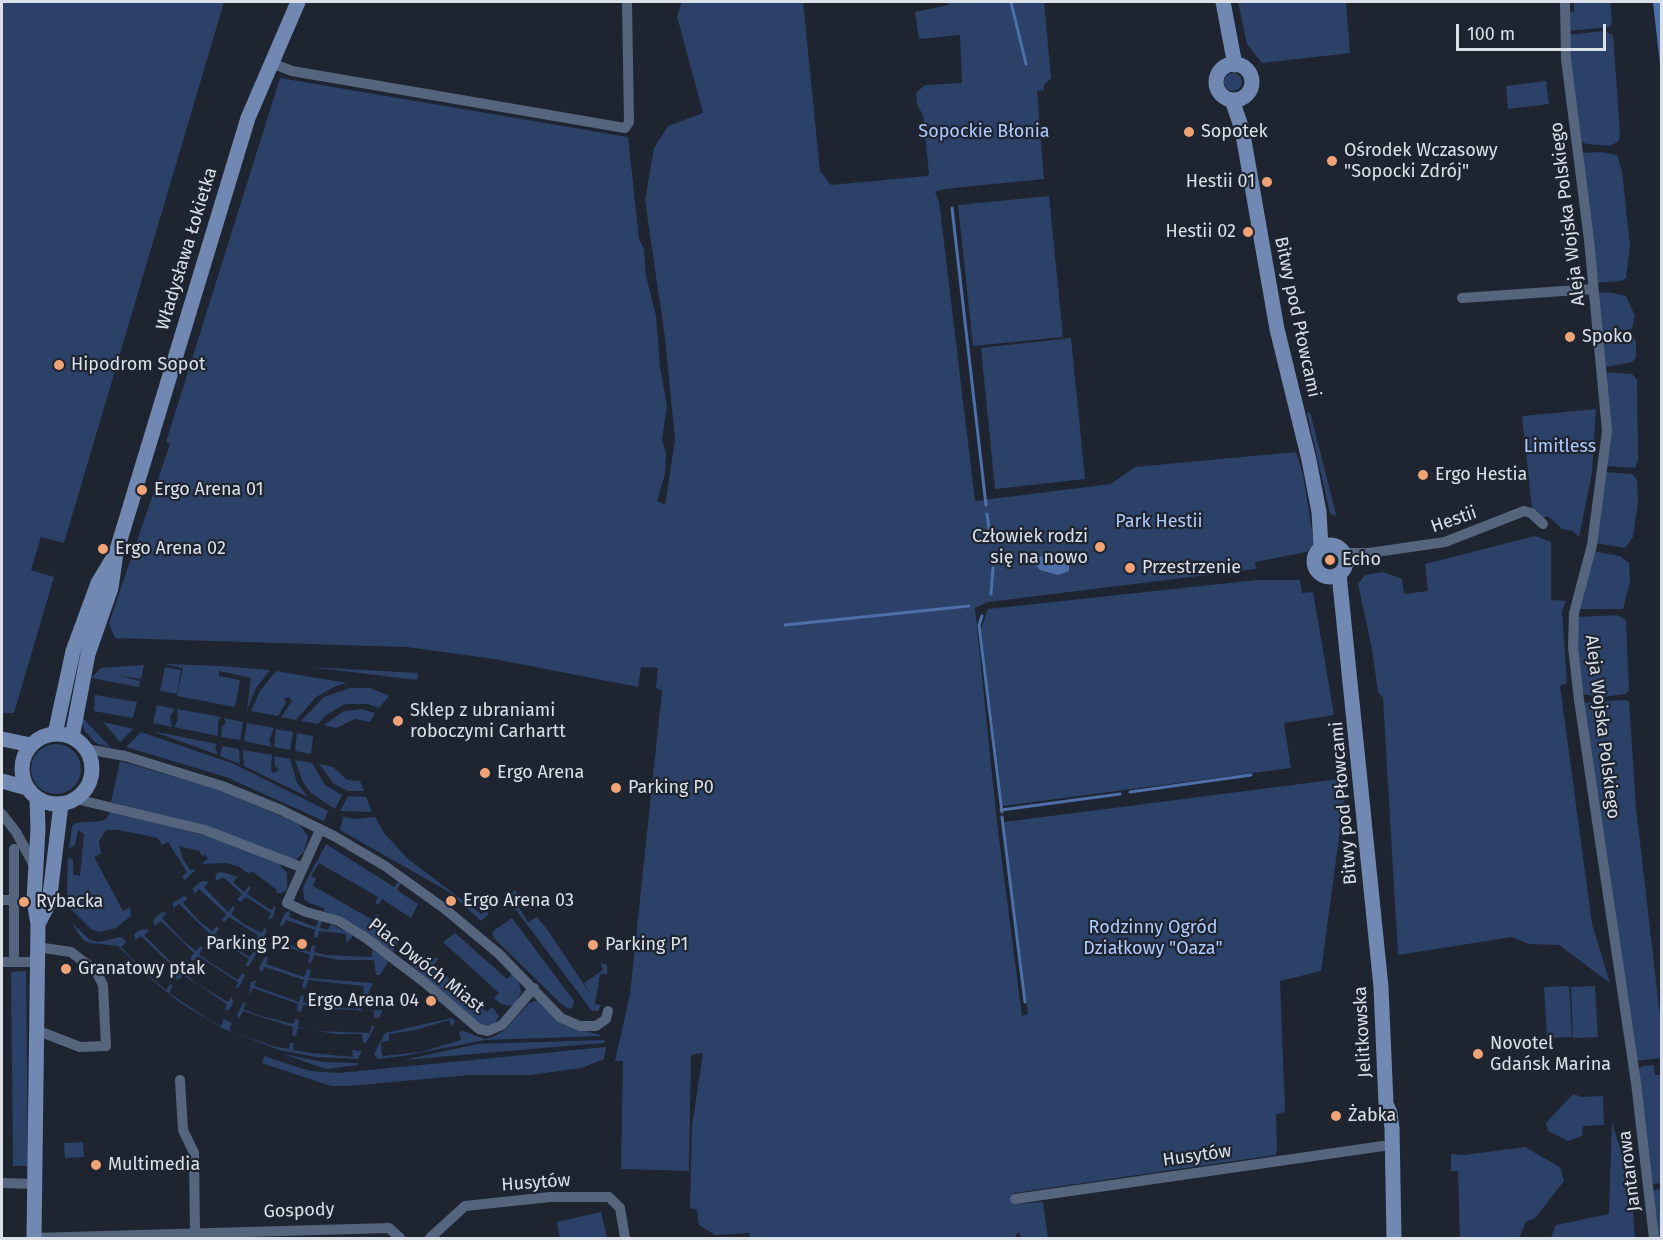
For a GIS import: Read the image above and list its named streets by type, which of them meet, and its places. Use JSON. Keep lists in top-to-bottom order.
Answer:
{
  "streets": {
    "street": [
      "Aleja Wojska Polskiego",
      "Władysława Łokietka",
      "Bitwy pod Płowcami",
      "Hestii",
      "Plac Dwóch Miast",
      "Jelitkowska",
      "Husytów",
      "Jantarowa",
      "Gospody"
    ]
  },
  "crossings": [
    ["Aleja Wojska Polskiego", "Jantarowa"],
    ["Władysława Łokietka", "Gospody"],
    ["Bitwy pod Płowcami", "Hestii"],
    ["Bitwy pod Płowcami", "Jelitkowska"],
    ["Jelitkowska", "Husytów"]
  ],
  "parks": [
    "Sopockie Błonia",
    "Limitless",
    "Park Hestii",
    "Rodzinny Ogród Działkowy \"Oaza\""
  ],
  "places": [
    "Sopotek",
    "Ośrodek Wczasowy \"Sopocki Zdrój\"",
    "Hestii 01",
    "Hestii 02",
    "Spoko",
    "Hipodrom Sopot",
    "Ergo Hestia",
    "Ergo Arena 01",
    "Człowiek rodzi się na nowo",
    "Ergo Arena 02",
    "Echo",
    "Przestrzenie",
    "Sklep z ubraniami roboczymi Carhartt",
    "Ergo Arena",
    "Parking P0",
    "Ergo Arena 03",
    "Rybacka",
    "Parking P2",
    "Parking P1",
    "Granatowy ptak",
    "Ergo Arena 04",
    "Novotel Gdańsk Marina",
    "Żabka",
    "Multimedia"
  ],
  "scale_bar": "100 m"
}
